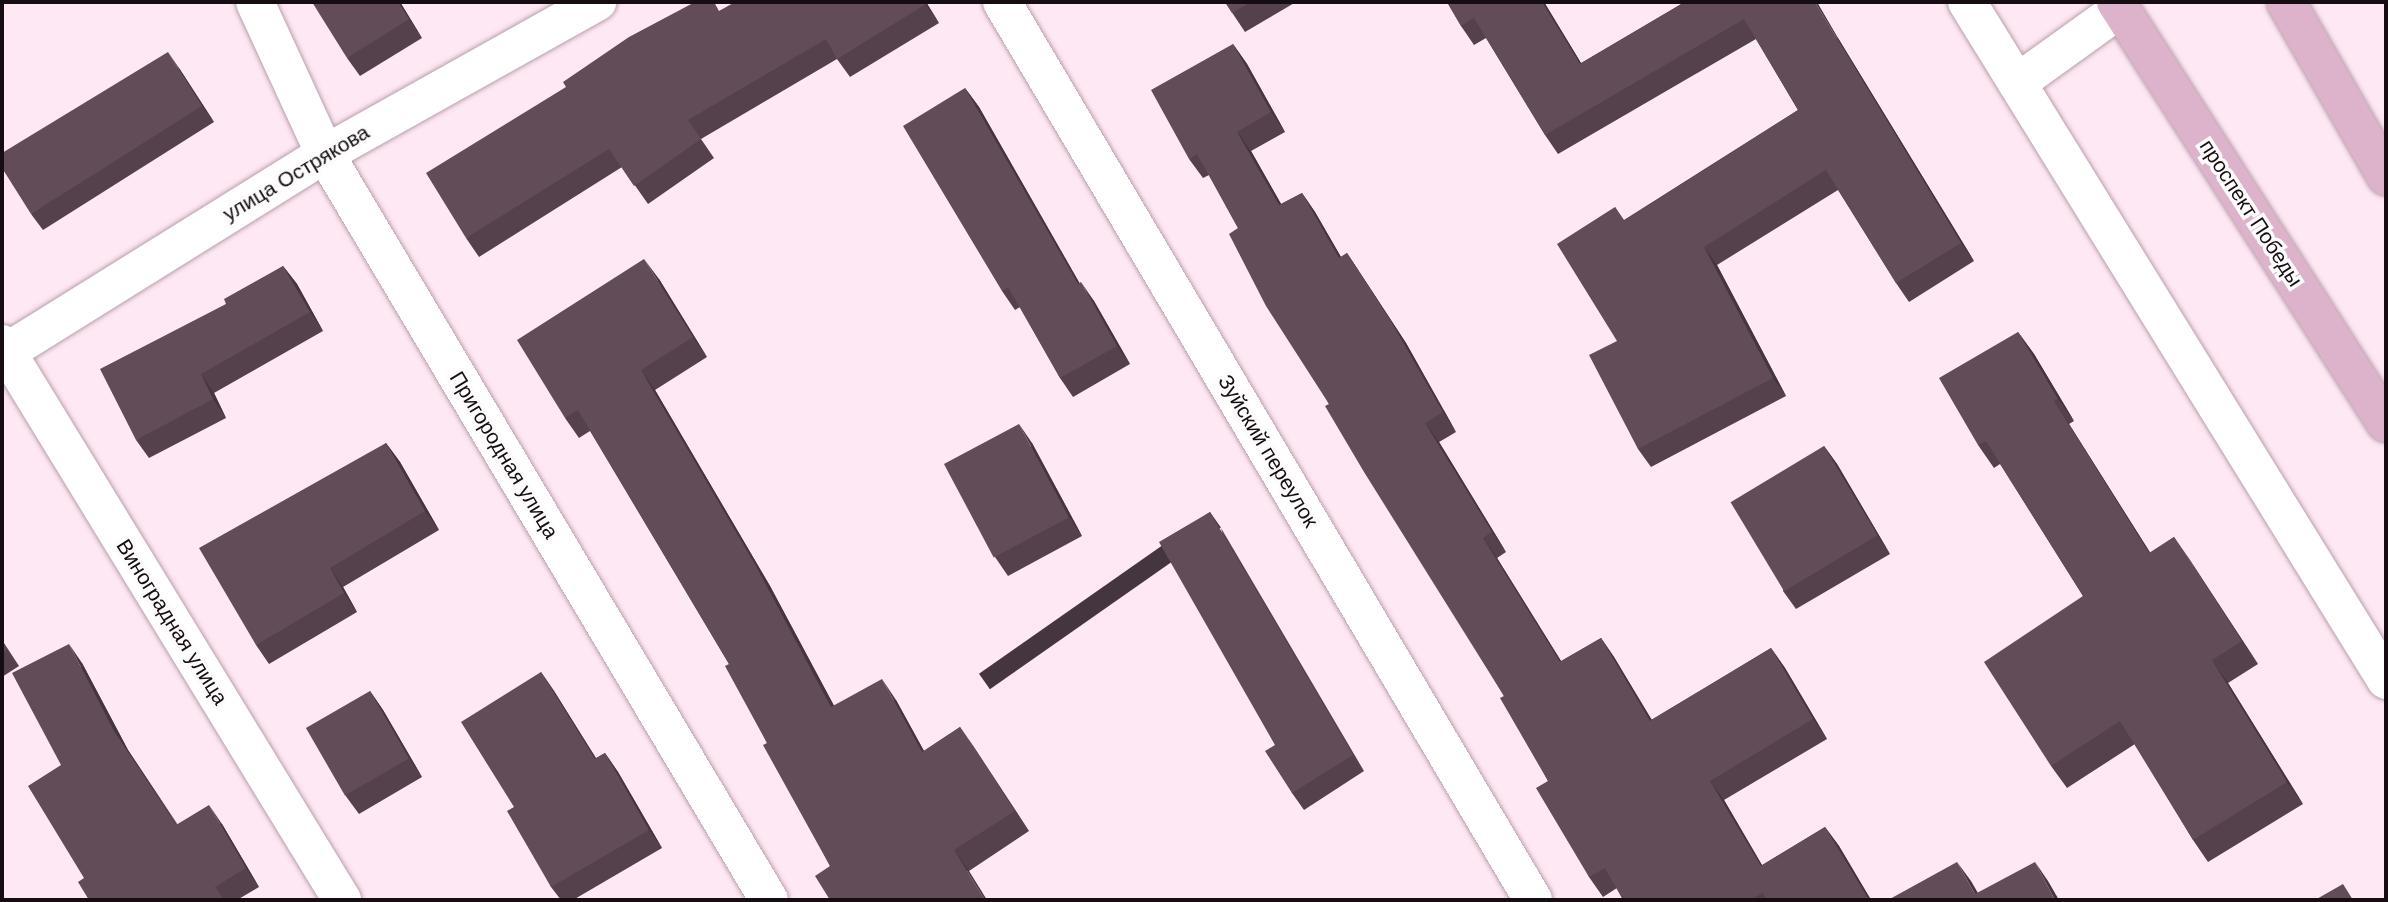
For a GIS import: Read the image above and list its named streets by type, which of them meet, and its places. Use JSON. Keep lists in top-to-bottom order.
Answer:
{
  "streets": {
    "main road": ["проспект Победы"],
    "street": [
      "улица Острякова",
      "Зуйский переулок",
      "Пригородная улица",
      "Виноградная улица"
    ]
  },
  "crossings": [
    ["улица Острякова", "Пригородная улица"],
    ["улица Острякова", "Виноградная улица"]
  ]
}
